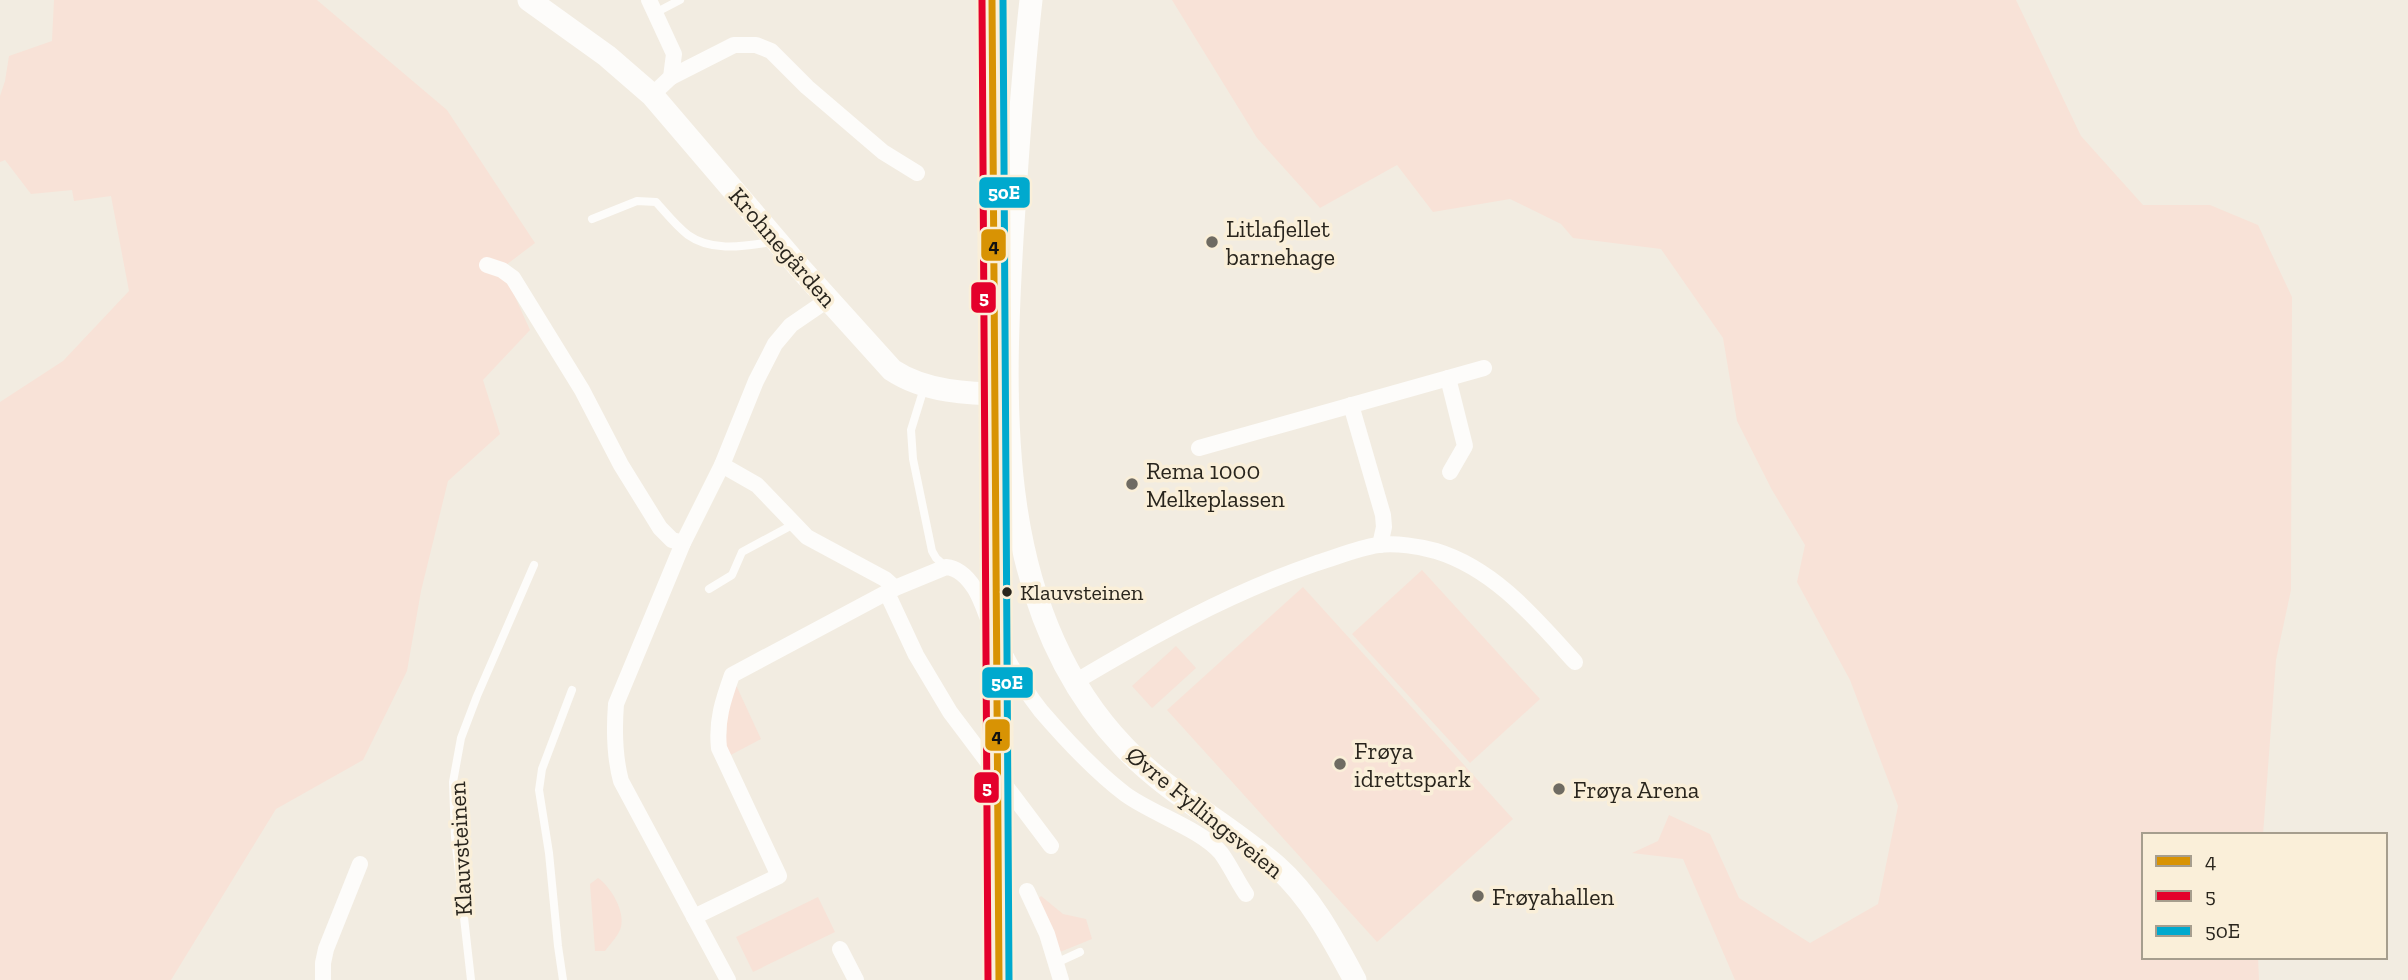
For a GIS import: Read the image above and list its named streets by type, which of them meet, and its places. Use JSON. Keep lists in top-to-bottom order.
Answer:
{
  "streets": {
    "main road": ["Krohnegården", "Øvre Fyllingsveien"],
    "lane": ["Klauvsteinen"]
  },
  "crossings": [
    ["Krohnegården", "Øvre Fyllingsveien"]
  ],
  "places": [
    "Litlafjellet barnehage",
    "Rema 1000 Melkeplassen",
    "Klauvsteinen",
    "Frøya idrettspark",
    "Frøya Arena",
    "Frøyahallen"
  ],
  "lines": ["transit line 4", "transit line 5", "transit line 50E"],
  "legend": ["4", "5", "50E"]
}
